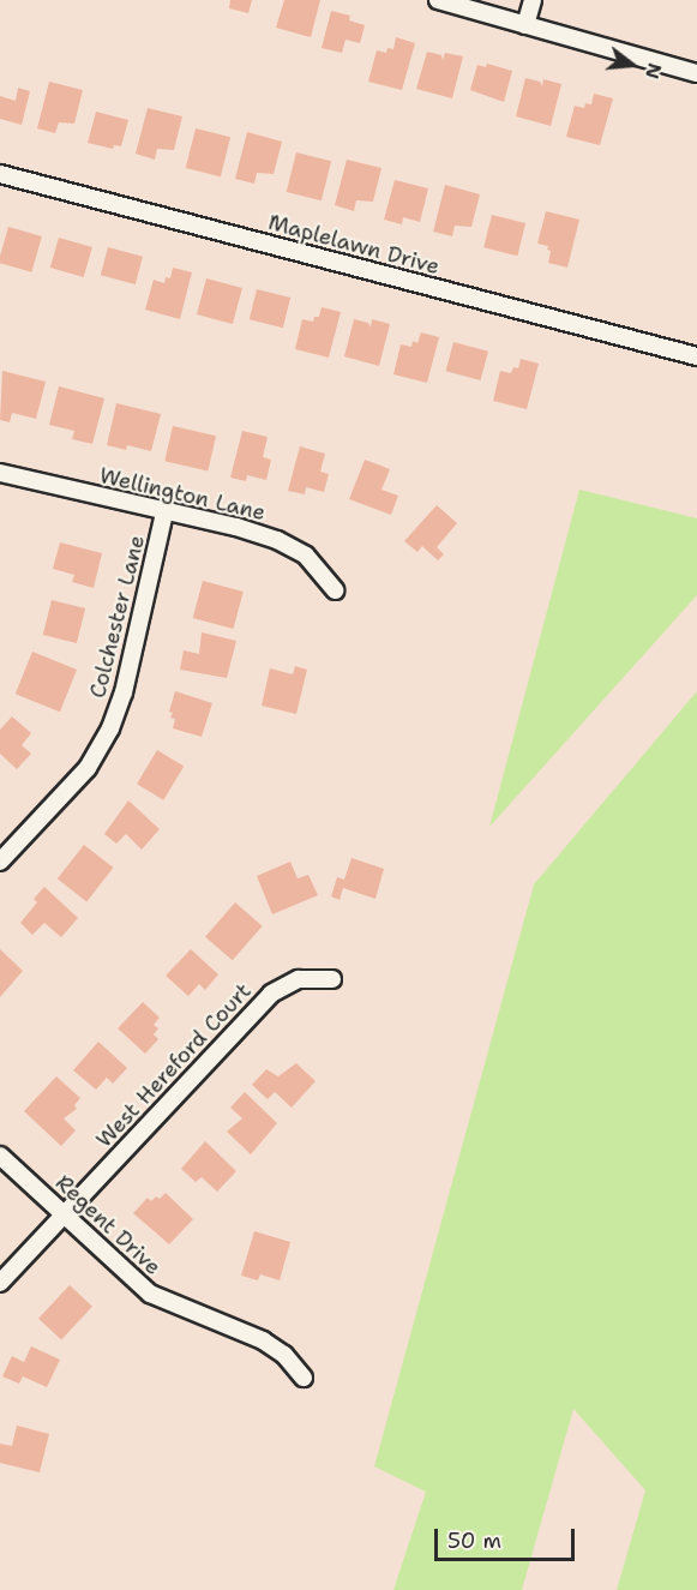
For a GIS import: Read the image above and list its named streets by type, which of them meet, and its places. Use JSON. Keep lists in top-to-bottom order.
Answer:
{
  "streets": {
    "street": [
      "Maplelawn Drive",
      "Wellington Lane",
      "Colchester Lane",
      "West Hereford Court",
      "Regent Drive"
    ]
  },
  "crossings": [
    ["Wellington Lane", "Colchester Lane"],
    ["West Hereford Court", "Regent Drive"]
  ],
  "scale_bar": "50 m",
  "north": "right"
}
